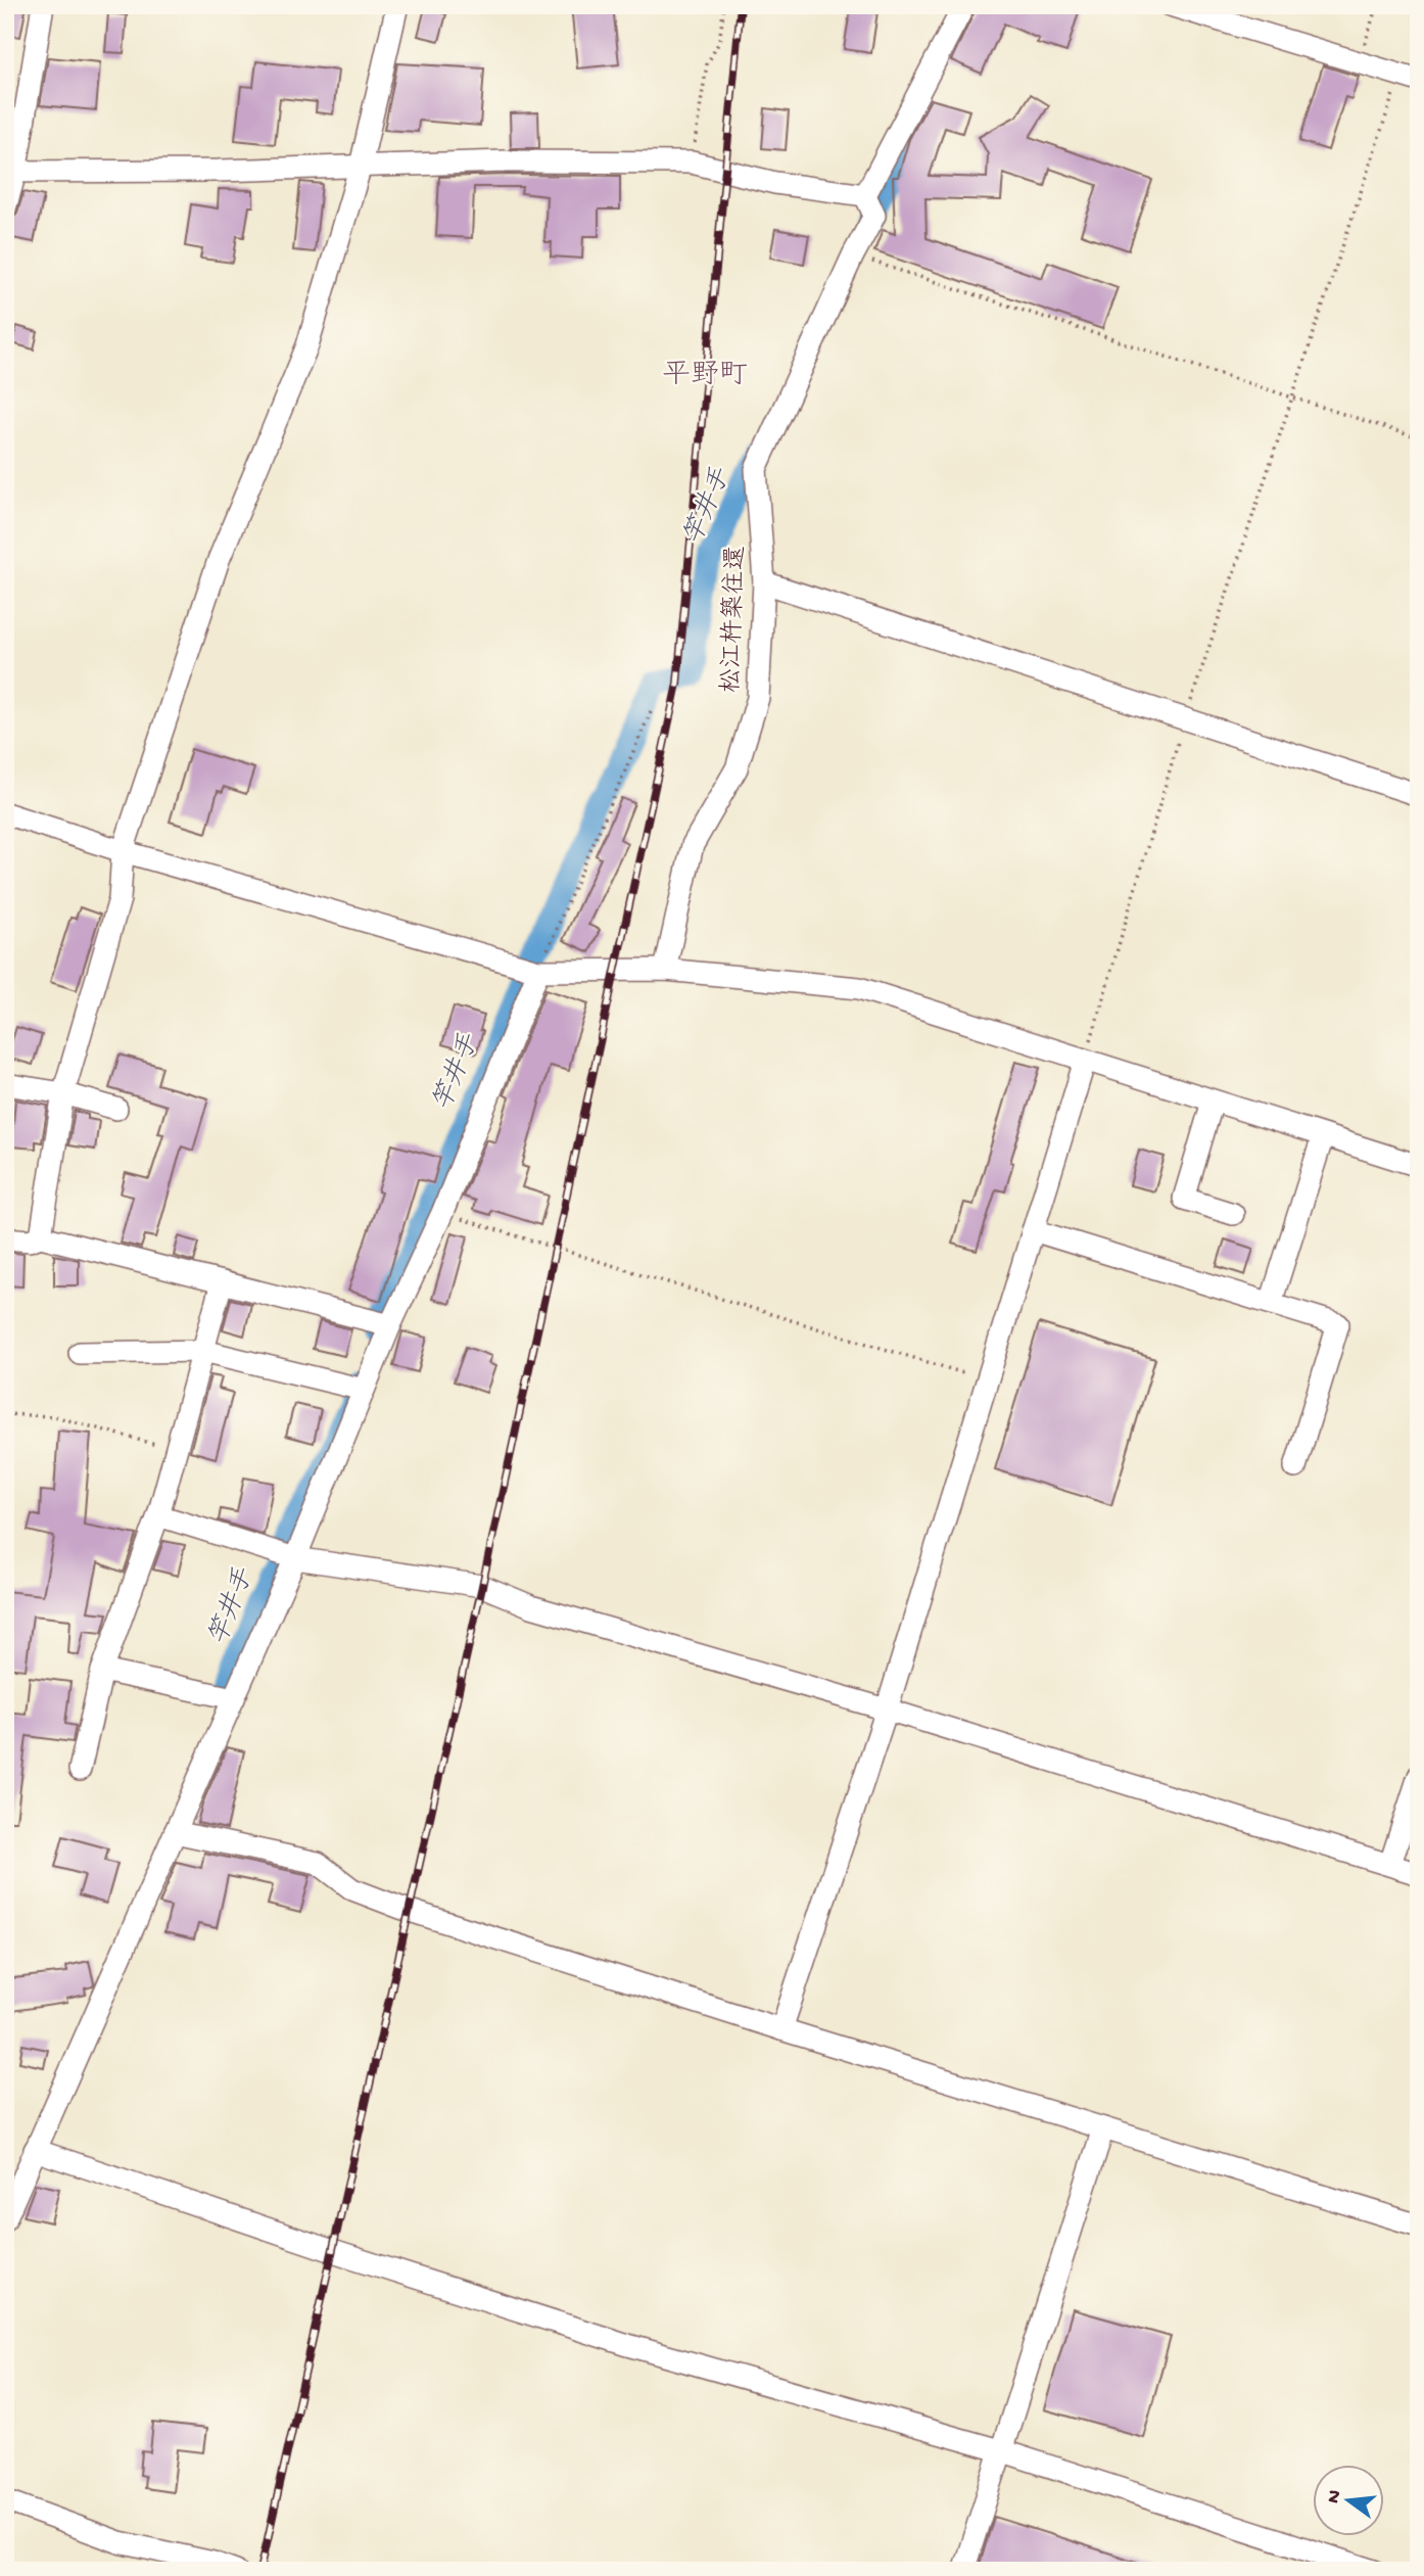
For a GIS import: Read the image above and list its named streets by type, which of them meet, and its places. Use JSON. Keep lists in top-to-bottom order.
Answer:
{
  "streets": {
    "street": ["松江杵築往還"]
  },
  "districts": ["平野町"],
  "water": ["竿井手"],
  "north": "left"
}
